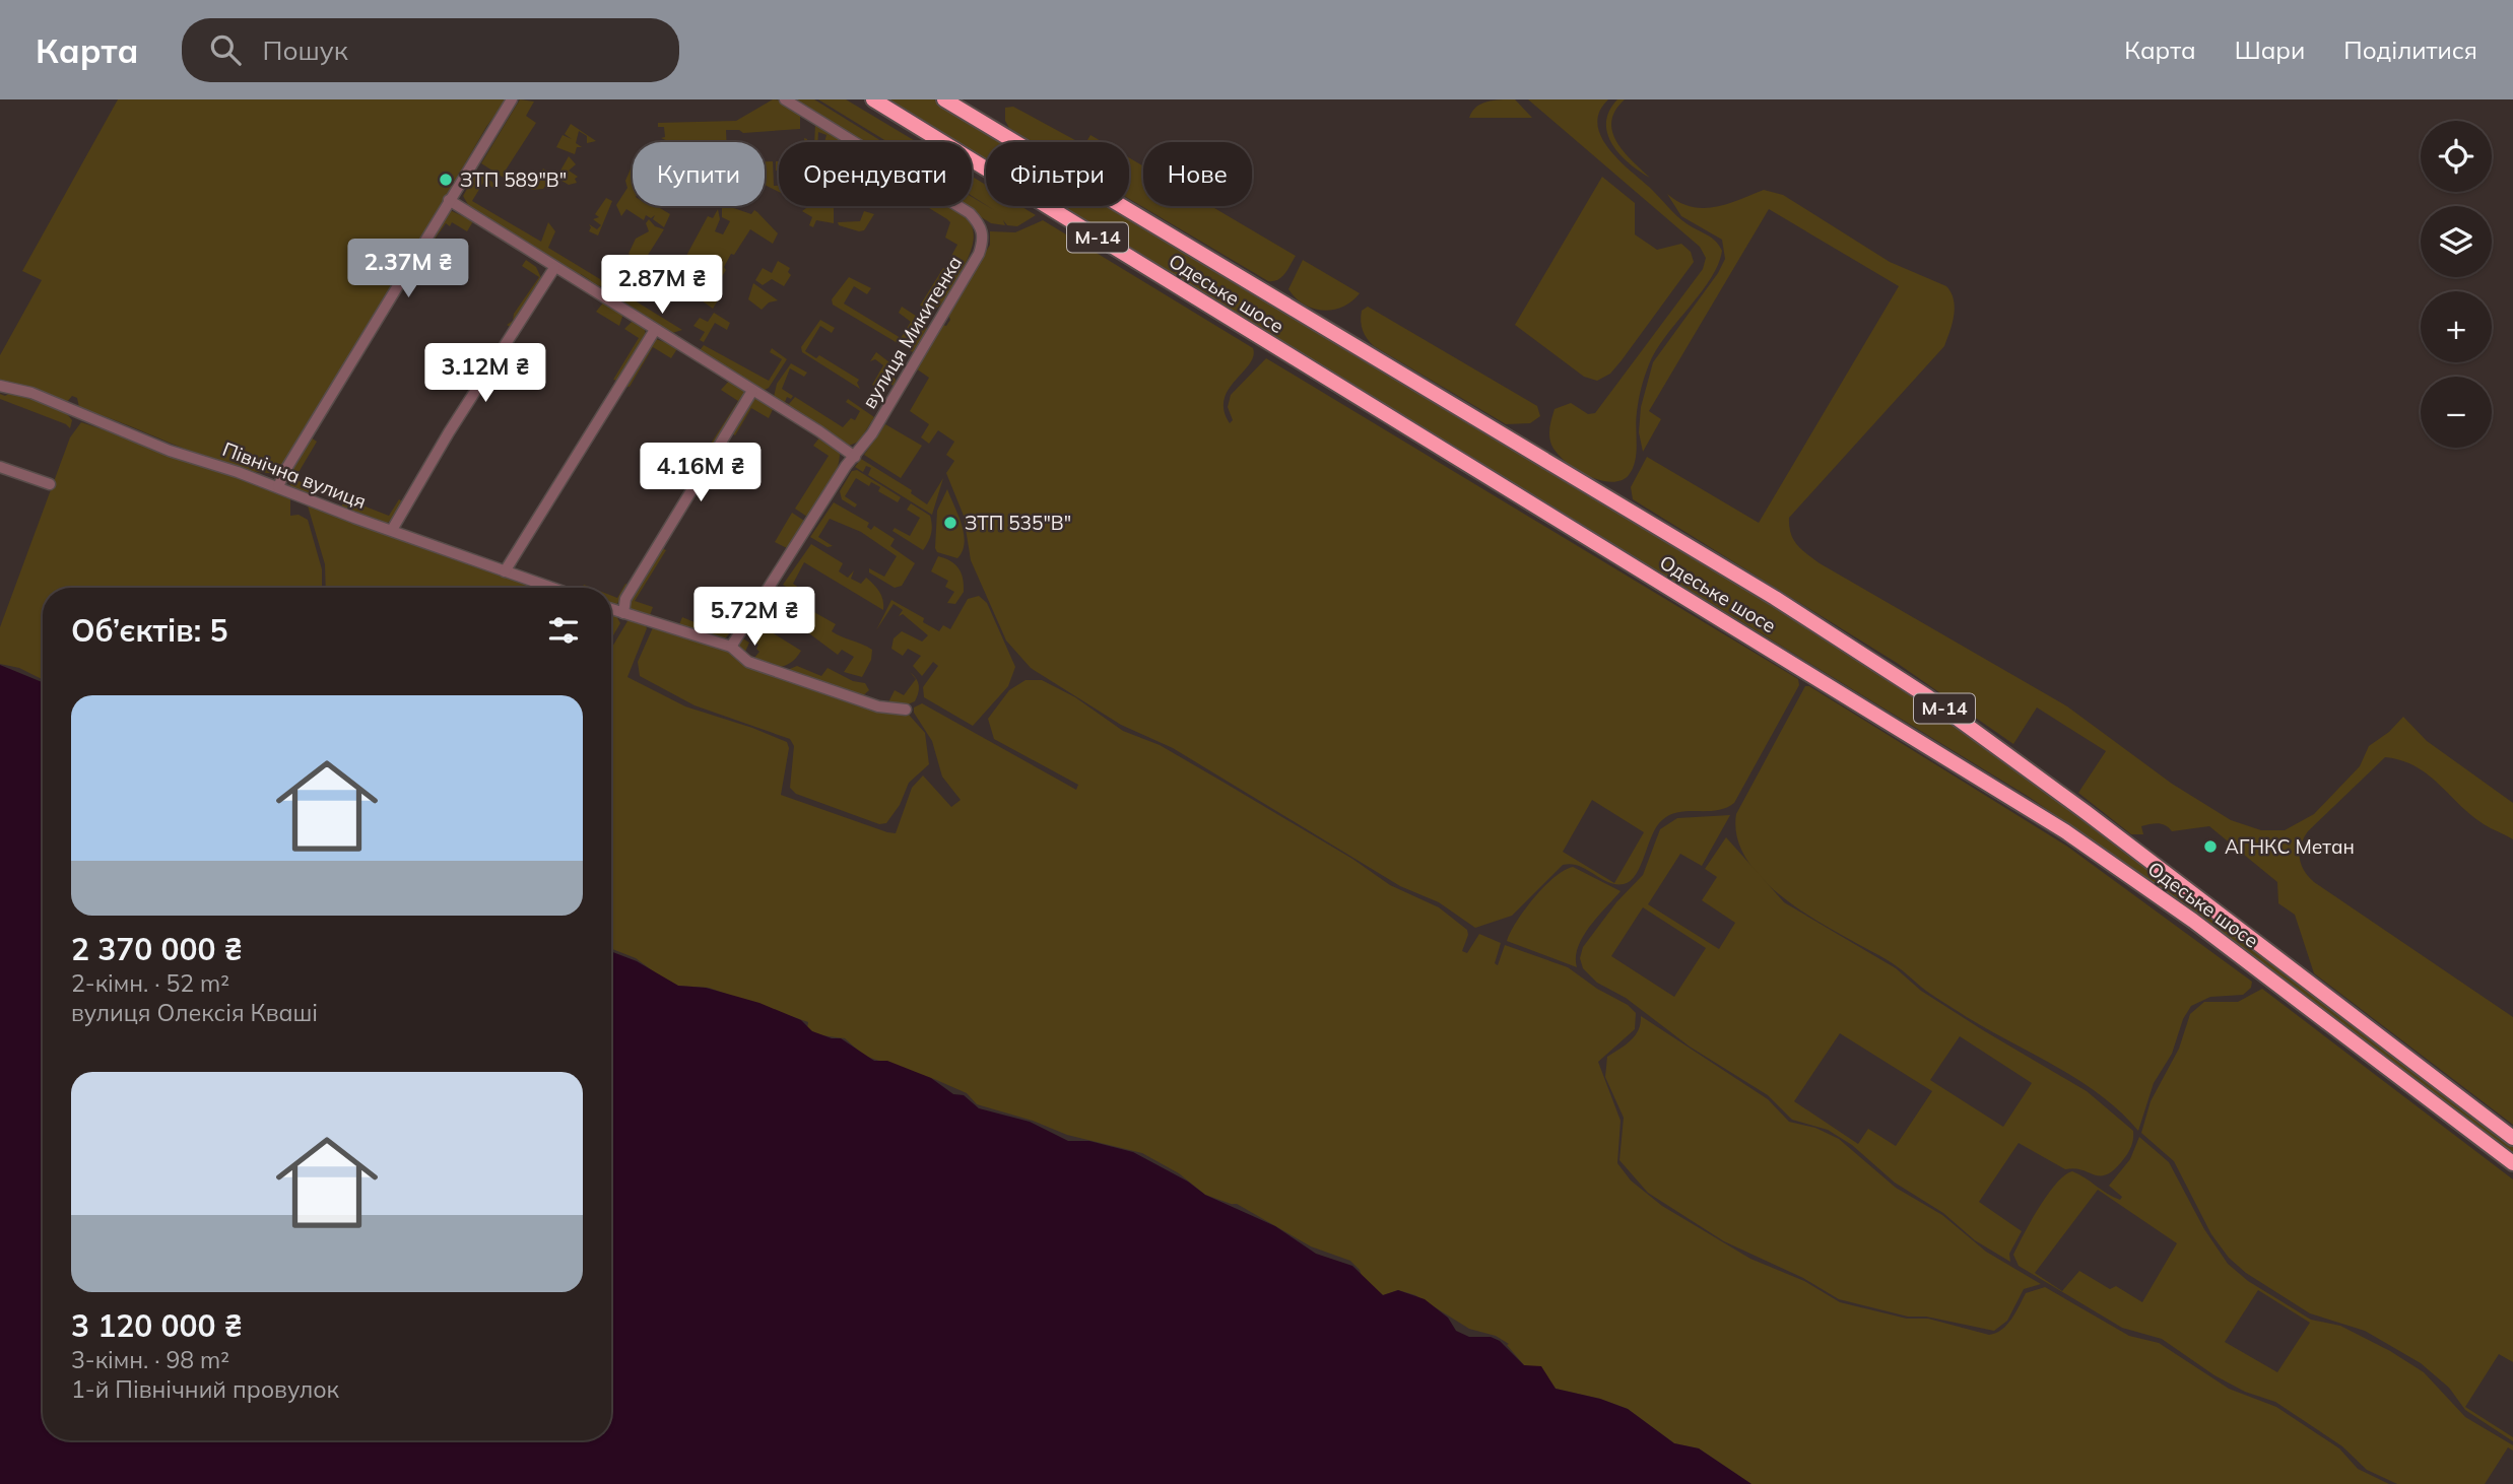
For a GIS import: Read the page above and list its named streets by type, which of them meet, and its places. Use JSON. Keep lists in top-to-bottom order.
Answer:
{
  "streets": {
    "highway": ["М-14", "Одеське шосе"],
    "street": ["вулиця Микитенка", "Північна вулиця"]
  },
  "places": ["ЗТП 589\"В\"", "ЗТП 535\"В\"", "АГНКС Метан"],
  "page": {
    "header": "Карта",
    "search": "Пошук",
    "nav": ["Карта", "Шари", "Поділитися"],
    "map_buttons": ["+", "−"],
    "chip": [
      "Купити",
      "Орендувати",
      "Фільтри",
      "Нове"
    ],
    "price": [
      "2.37M ₴",
      "2.87M ₴",
      "3.12M ₴",
      "4.16M ₴",
      "5.72M ₴"
    ],
    "heading": "Об’єктів: 5",
    "list": [
      {
        "name": "2 370 000 ₴",
        "note": "2-кімн. · 52 m² · вулиця Олексія Кваші"
      },
      {
        "name": "3 120 000 ₴",
        "note": "3-кімн. · 98 m² · 1-й Північний провулок"
      }
    ]
  }
}
